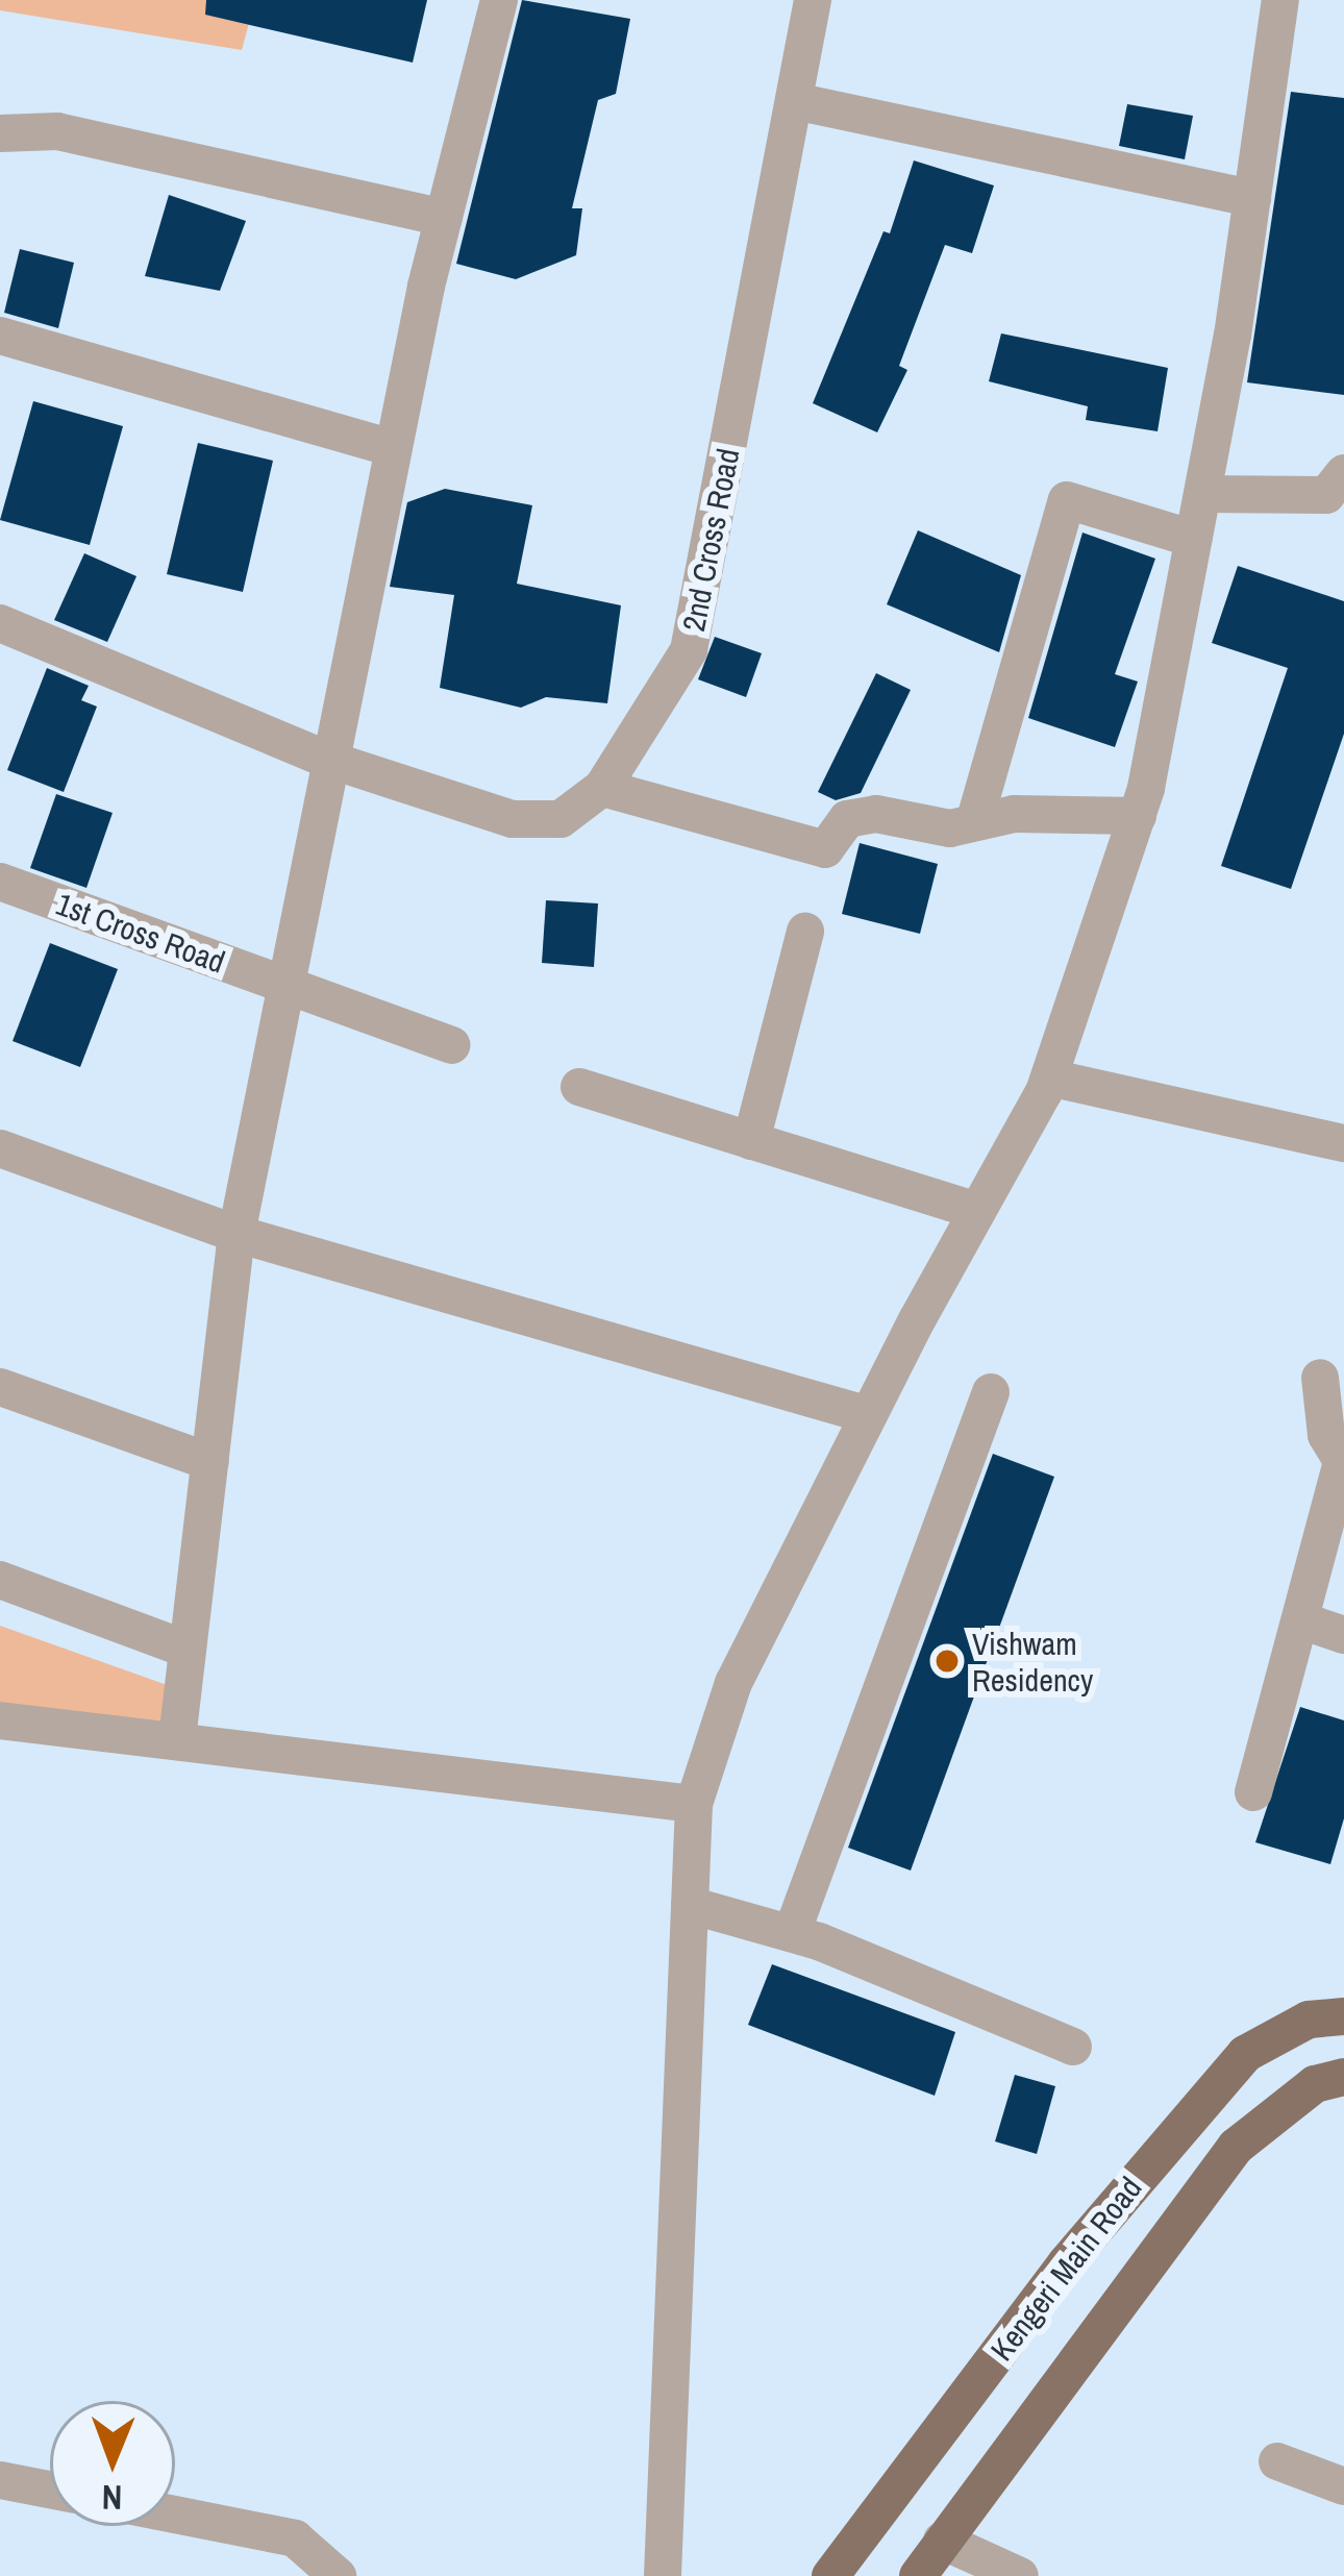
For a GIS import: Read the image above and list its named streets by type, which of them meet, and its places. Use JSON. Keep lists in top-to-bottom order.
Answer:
{
  "streets": {
    "main road": ["Kengeri Main Road"],
    "street": ["2nd Cross Road", "1st Cross Road"]
  },
  "places": ["Vishwam Residency"],
  "north": "bottom"
}
